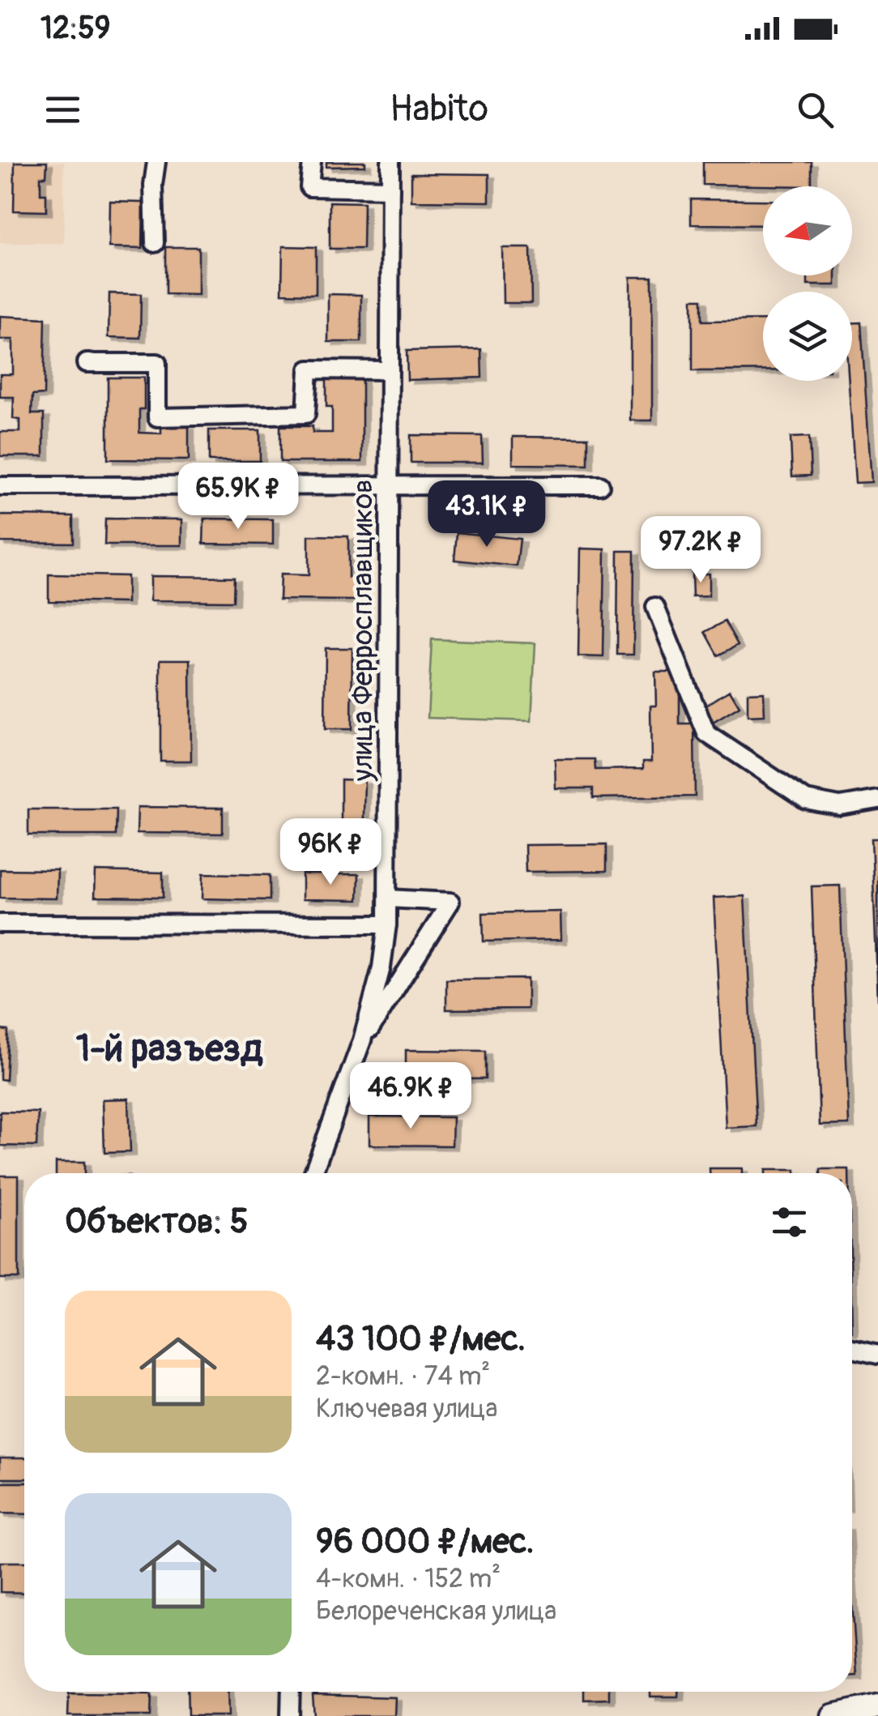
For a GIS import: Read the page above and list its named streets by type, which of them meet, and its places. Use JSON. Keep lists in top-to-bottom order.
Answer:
{
  "streets": {
    "street": ["улица Ферросплавщиков"]
  },
  "districts": ["1-й разъезд"],
  "north": "left",
  "page": {
    "status": "12:59",
    "header": "Habito",
    "price": [
      "65.9K ₽",
      "43.1K ₽",
      "97.2K ₽",
      "96K ₽",
      "46.9K ₽"
    ],
    "heading": "Объектов: 5",
    "list": [
      {
        "name": "43 100 ₽/мес.",
        "note": "2-комн. · 74 m² · Ключевая улица"
      },
      {
        "name": "96 000 ₽/мес.",
        "note": "4-комн. · 152 m² · Белореченская улица"
      }
    ]
  }
}
